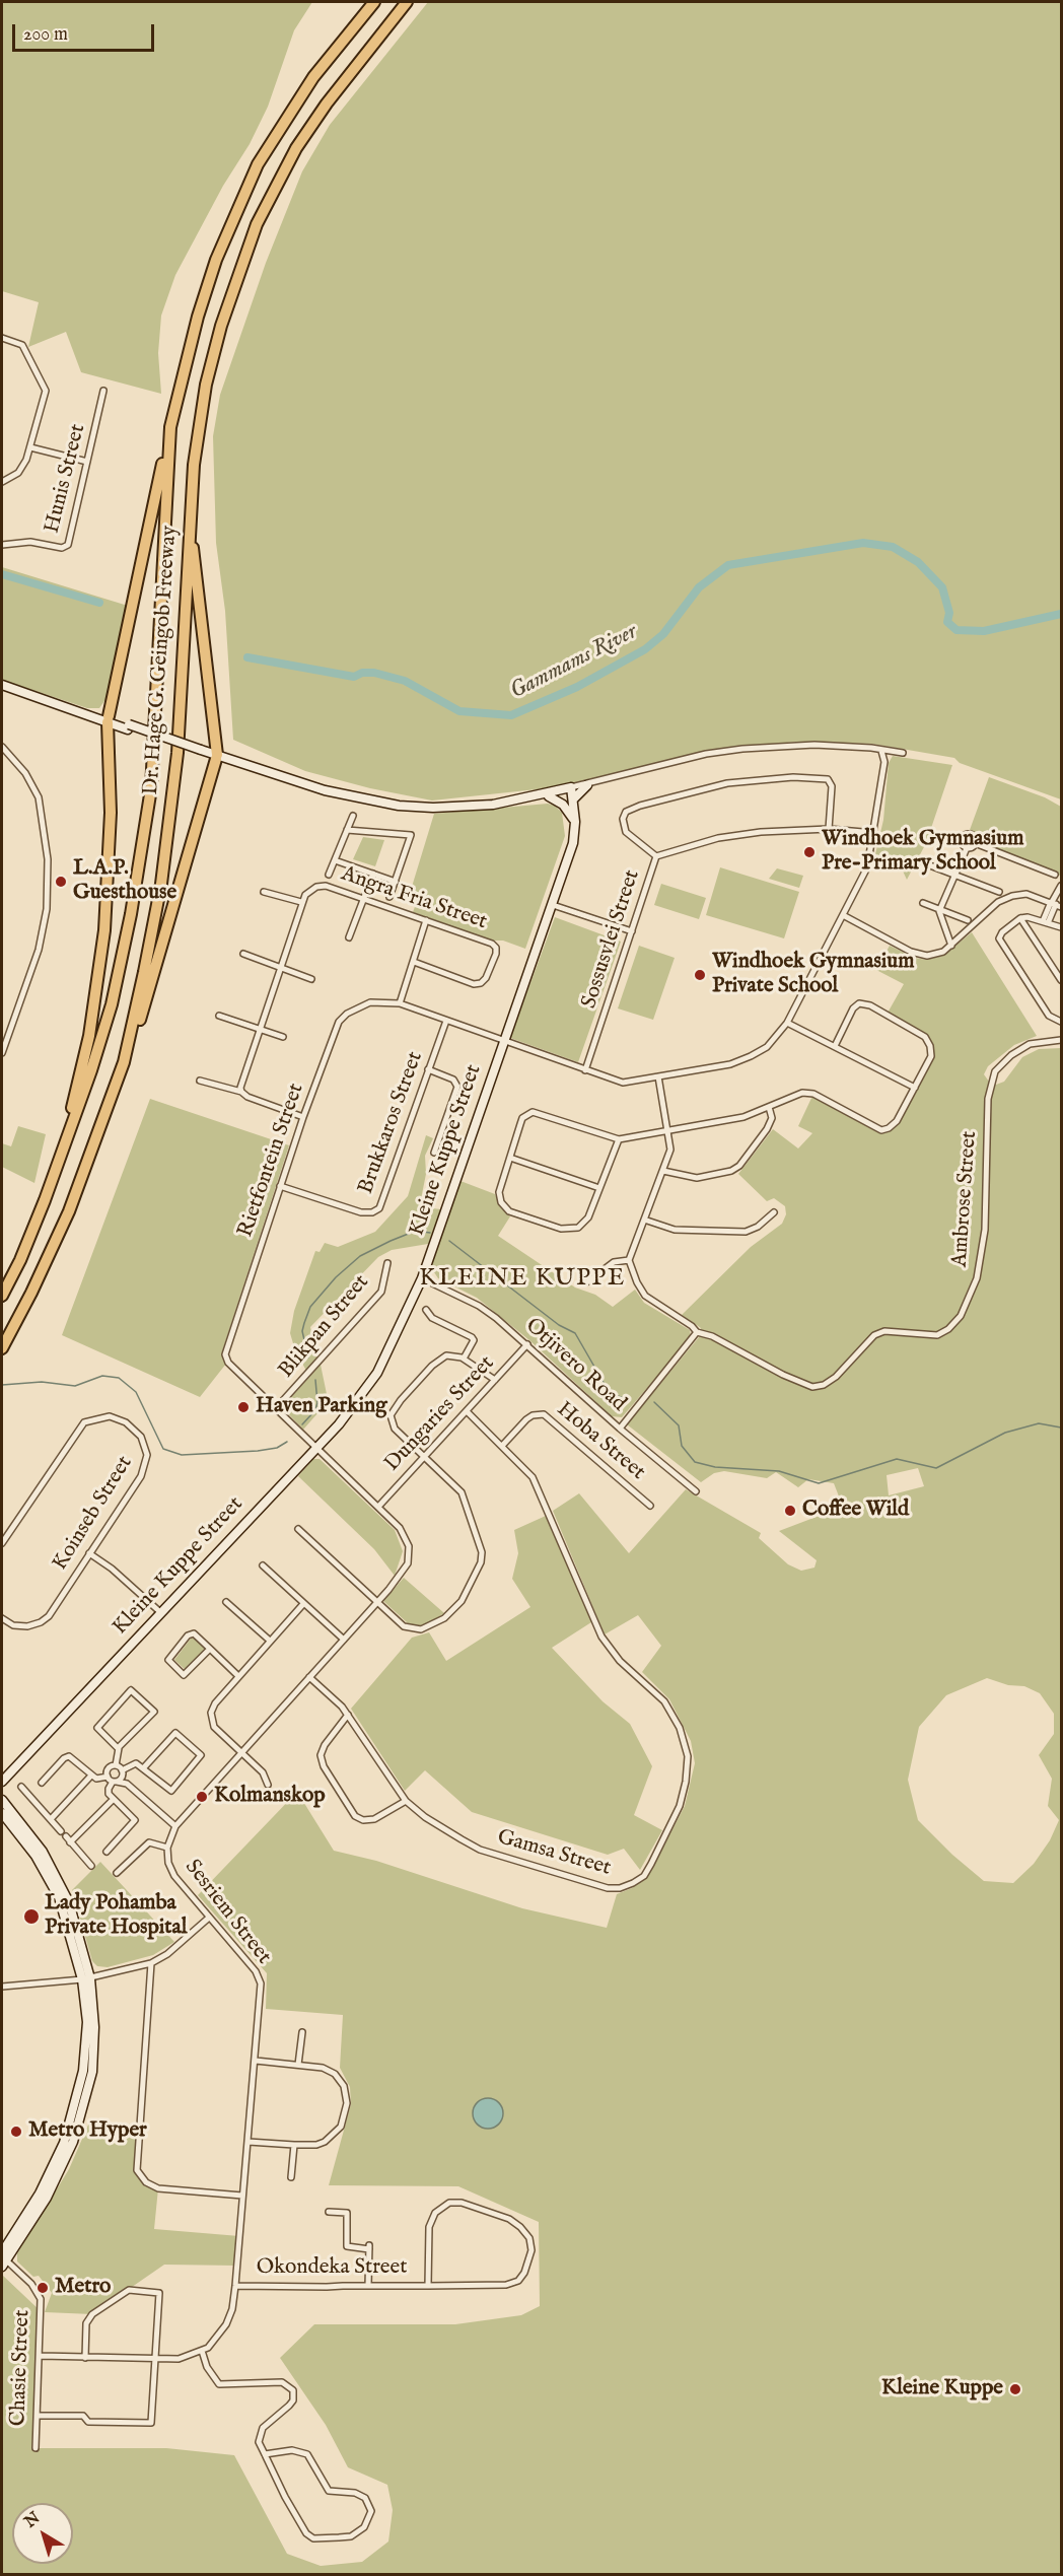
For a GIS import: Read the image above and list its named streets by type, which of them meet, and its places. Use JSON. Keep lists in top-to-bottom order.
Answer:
{
  "streets": {
    "highway": ["Dr. Hage G. Geingob Freeway"],
    "street": [
      "Hunis Street",
      "Angra Fria Street",
      "Sossusvlei Street",
      "Brukkaros Street",
      "Kleine Kuppe Street",
      "Rietfontein Street",
      "Ambrose Street",
      "Blikpan Street",
      "Otjivero Road",
      "Dungaries Street",
      "Hoba Street",
      "Koinseb Street",
      "Gamsa Street",
      "Sesriem Street",
      "Okondeka Street",
      "Chasie Street"
    ]
  },
  "crossings": [
    ["Sossusvlei Street", "Rietfontein Street"],
    ["Brukkaros Street", "Rietfontein Street"],
    ["Kleine Kuppe Street", "Rietfontein Street"],
    ["Kleine Kuppe Street", "Otjivero Road"],
    ["Kleine Kuppe Street", "Sesriem Street"],
    ["Rietfontein Street", "Blikpan Street"],
    ["Rietfontein Street", "Sesriem Street"],
    ["Otjivero Road", "Dungaries Street"],
    ["Dungaries Street", "Gamsa Street"],
    ["Dungaries Street", "Sesriem Street"],
    ["Hoba Street", "Gamsa Street"],
    ["Gamsa Street", "Sesriem Street"],
    ["Sesriem Street", "Okondeka Street"],
    ["Sesriem Street", "Chasie Street"]
  ],
  "districts": ["KLEINE KUPPE"],
  "water": ["Gammams River"],
  "places": [
    "Windhoek Gymnasium Pre-Primary School",
    "L.A.P. Guesthouse",
    "Windhoek Gymnasium Private School",
    "Haven Parking",
    "Coffee Wild",
    "Kolmanskop",
    "Lady Pohamba Private Hospital",
    "Metro Hyper",
    "Metro",
    "Kleine Kuppe"
  ],
  "scale_bar": "200 m",
  "north": "top left"
}
